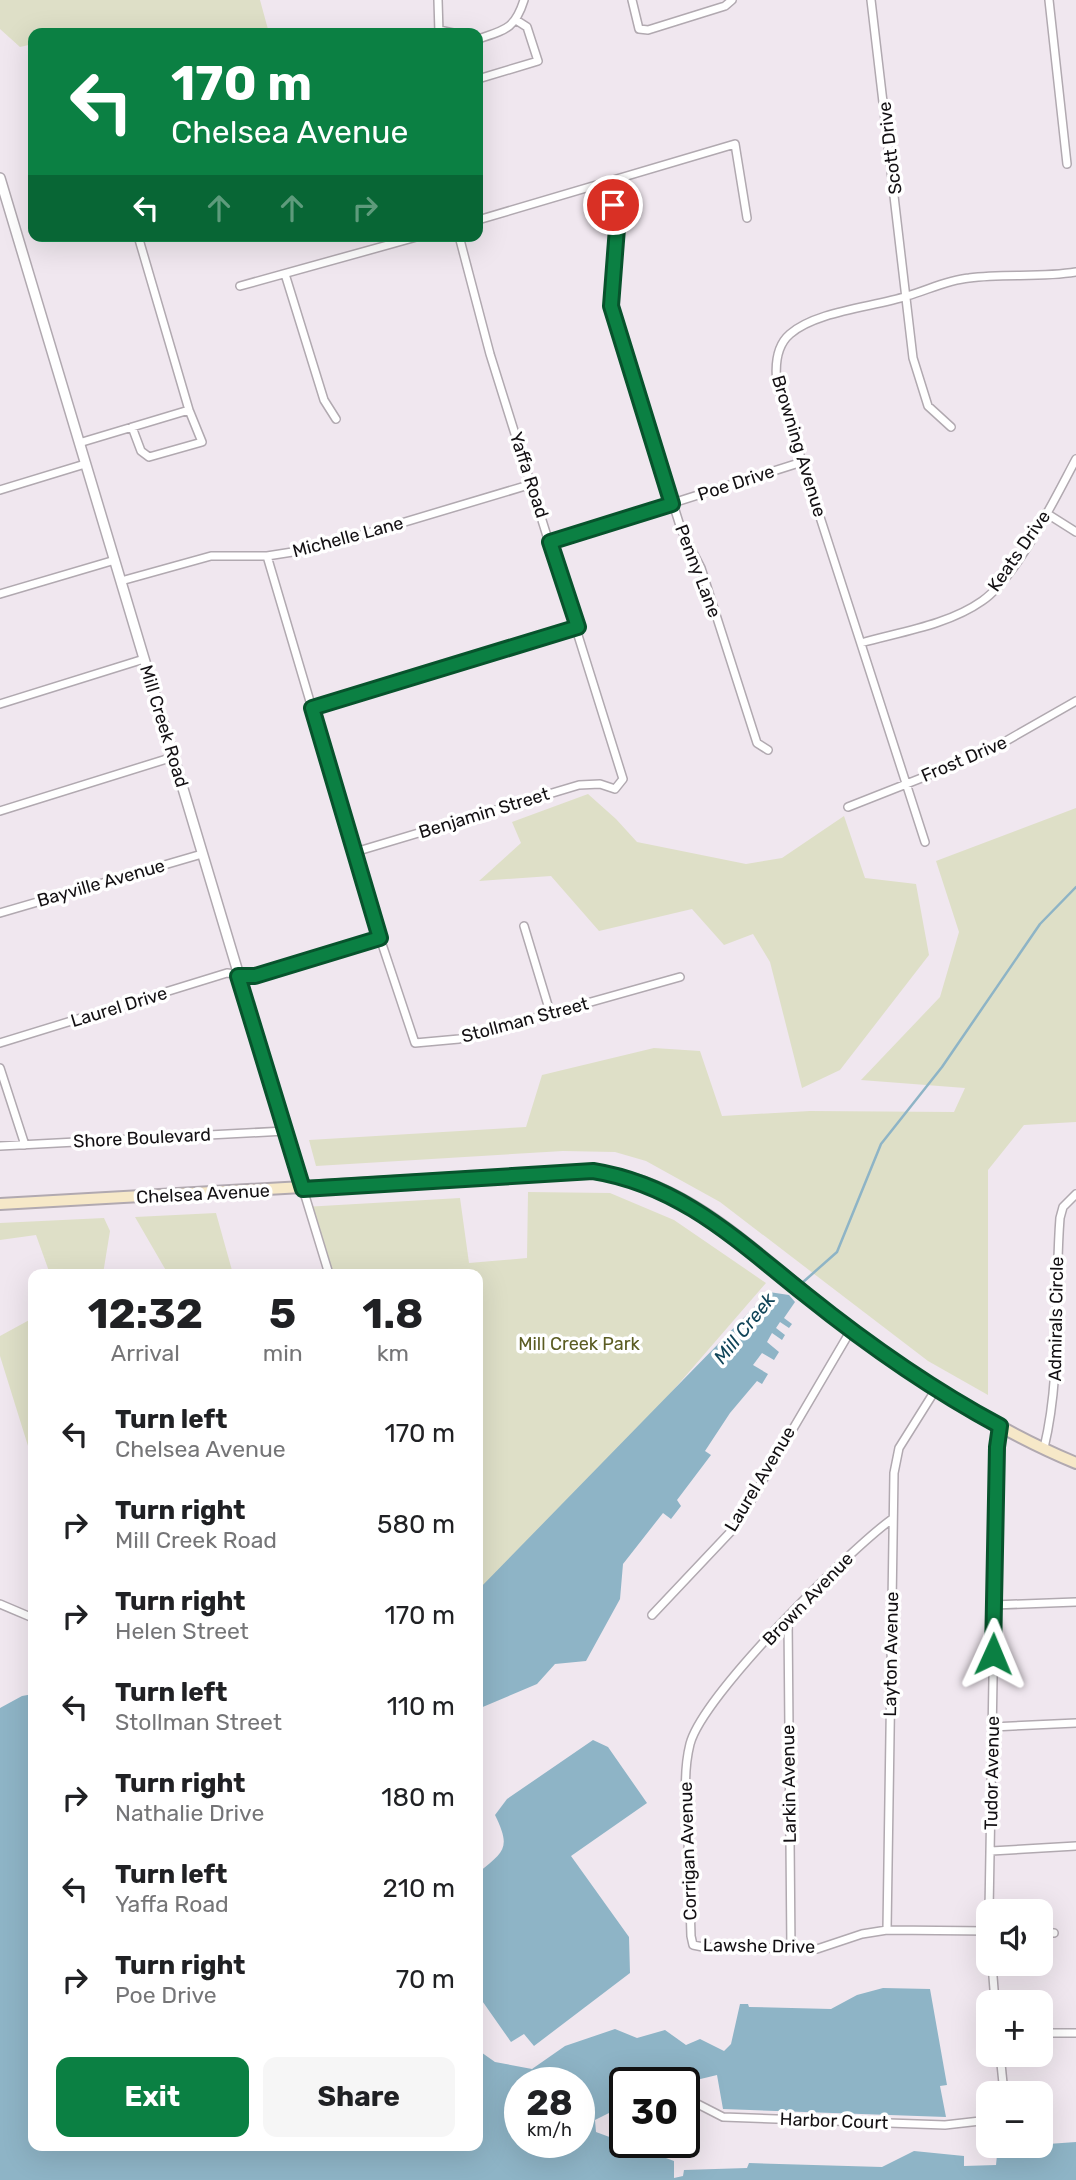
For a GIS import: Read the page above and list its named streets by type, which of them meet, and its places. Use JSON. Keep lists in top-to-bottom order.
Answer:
{
  "streets": {
    "main road": ["Chelsea Avenue"],
    "street": [
      "Scott Drive",
      "Browning Avenue",
      "Yaffa Road",
      "Poe Drive",
      "Michelle Lane",
      "Keats Drive",
      "Penny Lane",
      "Mill Creek Road",
      "Frost Drive",
      "Benjamin Street",
      "Bayville Avenue",
      "Laurel Drive",
      "Stollman Street",
      "Shore Boulevard",
      "Admirals Circle",
      "Laurel Avenue",
      "Brown Avenue",
      "Layton Avenue",
      "Tudor Avenue",
      "Larkin Avenue",
      "Corrigan Avenue",
      "Lawshe Drive",
      "Harbor Court"
    ]
  },
  "crossings": [
    ["Scott Drive", "Browning Avenue"],
    ["Browning Avenue", "Poe Drive"],
    ["Browning Avenue", "Keats Drive"],
    ["Browning Avenue", "Frost Drive"],
    ["Yaffa Road", "Poe Drive"],
    ["Yaffa Road", "Michelle Lane"],
    ["Yaffa Road", "Benjamin Street"],
    ["Poe Drive", "Penny Lane"],
    ["Michelle Lane", "Mill Creek Road"],
    ["Michelle Lane", "Stollman Street"],
    ["Mill Creek Road", "Bayville Avenue"],
    ["Mill Creek Road", "Laurel Drive"],
    ["Mill Creek Road", "Shore Boulevard"],
    ["Mill Creek Road", "Chelsea Avenue"],
    ["Benjamin Street", "Stollman Street"],
    ["Laurel Drive", "Stollman Street"],
    ["Chelsea Avenue", "Admirals Circle"],
    ["Chelsea Avenue", "Laurel Avenue"],
    ["Chelsea Avenue", "Layton Avenue"],
    ["Chelsea Avenue", "Tudor Avenue"],
    ["Brown Avenue", "Layton Avenue"],
    ["Brown Avenue", "Larkin Avenue"],
    ["Brown Avenue", "Corrigan Avenue"],
    ["Layton Avenue", "Lawshe Drive"],
    ["Larkin Avenue", "Lawshe Drive"],
    ["Corrigan Avenue", "Lawshe Drive"]
  ],
  "water": ["Mill Creek"],
  "parks": ["Mill Creek Park"],
  "page": {
    "turn": ["170 m", "Chelsea Avenue"],
    "eta": [
      "12:32",
      "Arrival",
      "5",
      "min",
      "1.8",
      "km"
    ],
    "list": [
      {
        "name": "Turn left",
        "note": "Chelsea Avenue",
        "value": "170 m"
      },
      {
        "name": "Turn right",
        "note": "Mill Creek Road",
        "value": "580 m"
      },
      {
        "name": "Turn right",
        "note": "Helen Street",
        "value": "170 m"
      },
      {
        "name": "Turn left",
        "note": "Stollman Street",
        "value": "110 m"
      },
      {
        "name": "Turn right",
        "note": "Nathalie Drive",
        "value": "180 m"
      },
      {
        "name": "Turn left",
        "note": "Yaffa Road",
        "value": "210 m"
      },
      {
        "name": "Turn right",
        "note": "Poe Drive",
        "value": "70 m"
      }
    ],
    "map_buttons": ["+", "−"],
    "buttons": ["Exit", "Share"],
    "speed": "28 km/h",
    "limit": "30"
  }
}
